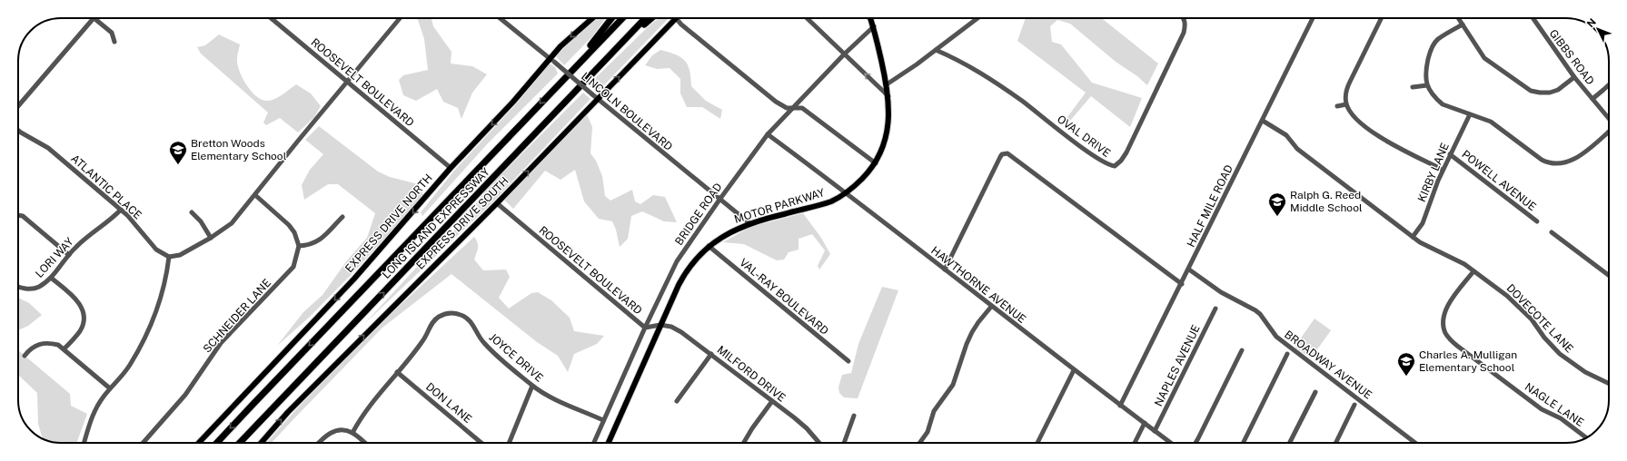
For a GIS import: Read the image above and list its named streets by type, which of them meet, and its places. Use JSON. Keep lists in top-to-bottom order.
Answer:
{
  "streets": {
    "highway": ["LONG ISLAND EXPRESSWAY"],
    "main road": ["MOTOR PARKWAY", "EXPRESS DRIVE NORTH", "EXPRESS DRIVE SOUTH"],
    "street": [
      "GIBBS ROAD",
      "ROOSEVELT BOULEVARD",
      "LINCOLN BOULEVARD",
      "OVAL DRIVE",
      "KIRBY LANE",
      "POWELL AVENUE",
      "ATLANTIC PLACE",
      "HALF MILE ROAD",
      "BRIDGE ROAD",
      "LORI WAY",
      "HAWTHORNE AVENUE",
      "VAL-RAY BOULEVARD",
      "SCHNEIDER LANE",
      "DOVECOTE LANE",
      "JOYCE DRIVE",
      "BROADWAY AVENUE",
      "NAPLES AVENUE",
      "MILFORD DRIVE",
      "DON LANE",
      "NAGLE LANE"
    ]
  },
  "crossings": [
    ["ROOSEVELT BOULEVARD", "MOTOR PARKWAY"],
    ["ROOSEVELT BOULEVARD", "BRIDGE ROAD"],
    ["ROOSEVELT BOULEVARD", "EXPRESS DRIVE NORTH"],
    ["ROOSEVELT BOULEVARD", "EXPRESS DRIVE SOUTH"],
    ["ROOSEVELT BOULEVARD", "MILFORD DRIVE"],
    ["LINCOLN BOULEVARD", "MOTOR PARKWAY"],
    ["LINCOLN BOULEVARD", "BRIDGE ROAD"],
    ["LINCOLN BOULEVARD", "EXPRESS DRIVE NORTH"],
    ["LINCOLN BOULEVARD", "EXPRESS DRIVE SOUTH"],
    ["KIRBY LANE", "POWELL AVENUE"],
    ["KIRBY LANE", "DOVECOTE LANE"],
    ["ATLANTIC PLACE", "LORI WAY"],
    ["MOTOR PARKWAY", "BRIDGE ROAD"],
    ["MOTOR PARKWAY", "HAWTHORNE AVENUE"],
    ["MOTOR PARKWAY", "VAL-RAY BOULEVARD"],
    ["MOTOR PARKWAY", "MILFORD DRIVE"],
    ["HALF MILE ROAD", "HAWTHORNE AVENUE"],
    ["HALF MILE ROAD", "DOVECOTE LANE"],
    ["HALF MILE ROAD", "BROADWAY AVENUE"],
    ["BRIDGE ROAD", "HAWTHORNE AVENUE"],
    ["BRIDGE ROAD", "JOYCE DRIVE"],
    ["HAWTHORNE AVENUE", "NAPLES AVENUE"],
    ["DOVECOTE LANE", "NAGLE LANE"],
    ["JOYCE DRIVE", "DON LANE"]
  ],
  "one_way": ["EXPRESS DRIVE NORTH", "EXPRESS DRIVE SOUTH"],
  "places": {
    "school or university": ["Bretton Woods Elementary School", "Ralph G. Reed Middle School", "Charles A. Mulligan Elementary School"]
  },
  "north": "top left"
}
